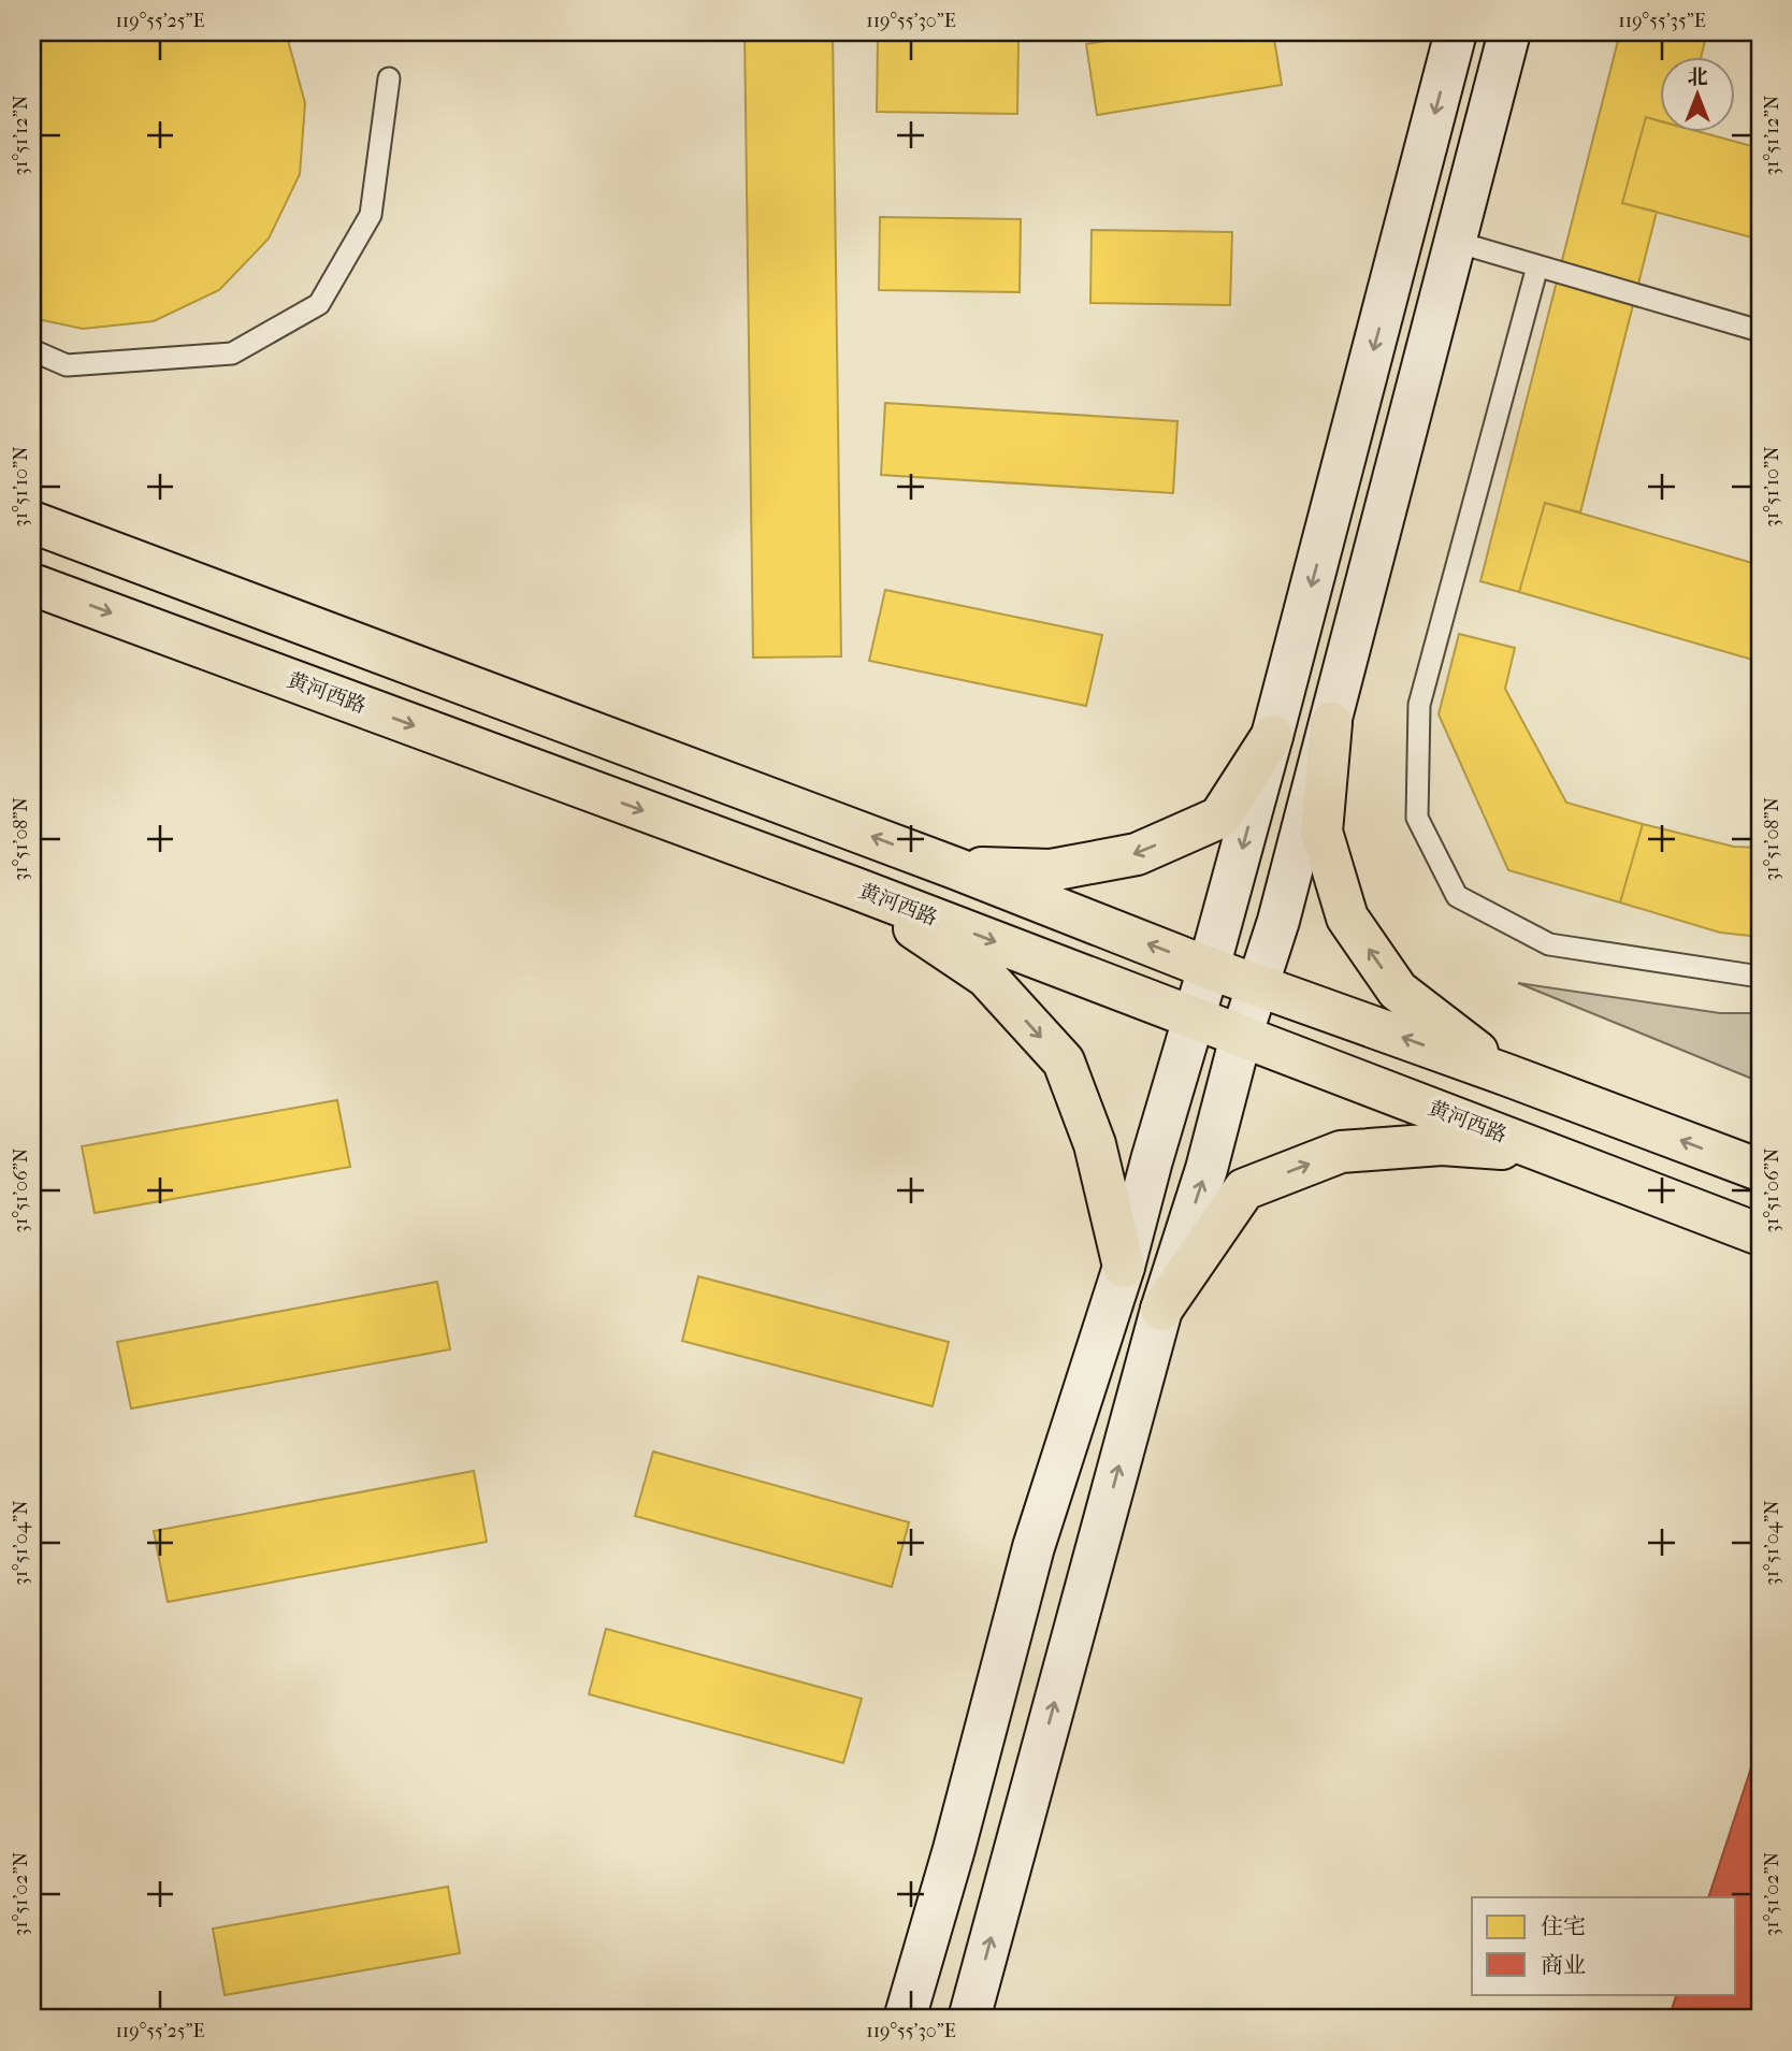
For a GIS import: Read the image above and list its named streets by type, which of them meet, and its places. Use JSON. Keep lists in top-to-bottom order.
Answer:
{
  "streets": {
    "main road": ["黄河西路"]
  },
  "legend": ["住宅", "商业"],
  "north": "top",
  "coordinates": [
    "119°55'25\"E",
    "119°55'30\"E",
    "119°55'35\"E",
    "31°51'12\"N",
    "31°51'10\"N",
    "31°51'08\"N",
    "31°51'06\"N",
    "31°51'04\"N",
    "31°51'02\"N"
  ]
}
